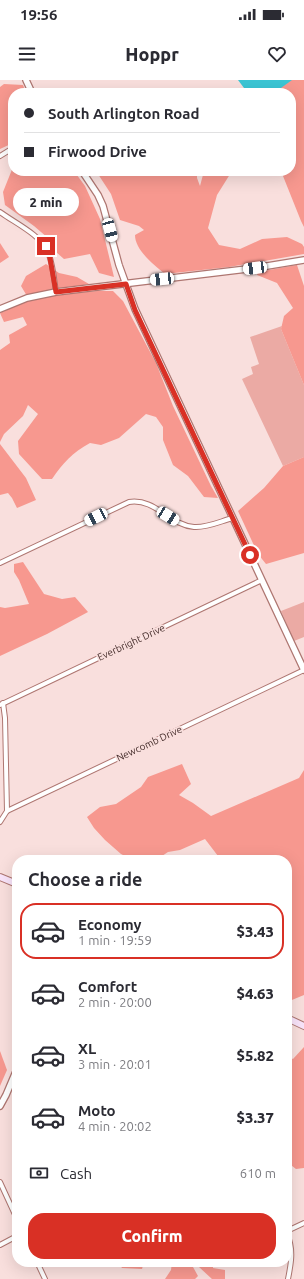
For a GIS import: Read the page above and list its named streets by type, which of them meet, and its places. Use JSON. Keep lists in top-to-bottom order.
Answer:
{
  "streets": {
    "street": ["Everbright Drive", "Newcomb Drive"]
  },
  "page": {
    "status": "19:56",
    "header": "Hoppr",
    "banner": ["South Arlington Road", "Firwood Drive"],
    "bubble": "2 min",
    "heading": "Choose a ride",
    "list": [
      {
        "name": "Economy",
        "note": "1 min · 19:59",
        "value": "$3.43"
      },
      {
        "name": "Comfort",
        "note": "2 min · 20:00",
        "value": "$4.63"
      },
      {
        "name": "XL",
        "note": "3 min · 20:01",
        "value": "$5.82"
      },
      {
        "name": "Moto",
        "note": "4 min · 20:02",
        "value": "$3.37"
      }
    ],
    "pay": ["Cash", "610 m"],
    "buttons": "Confirm"
  }
}
